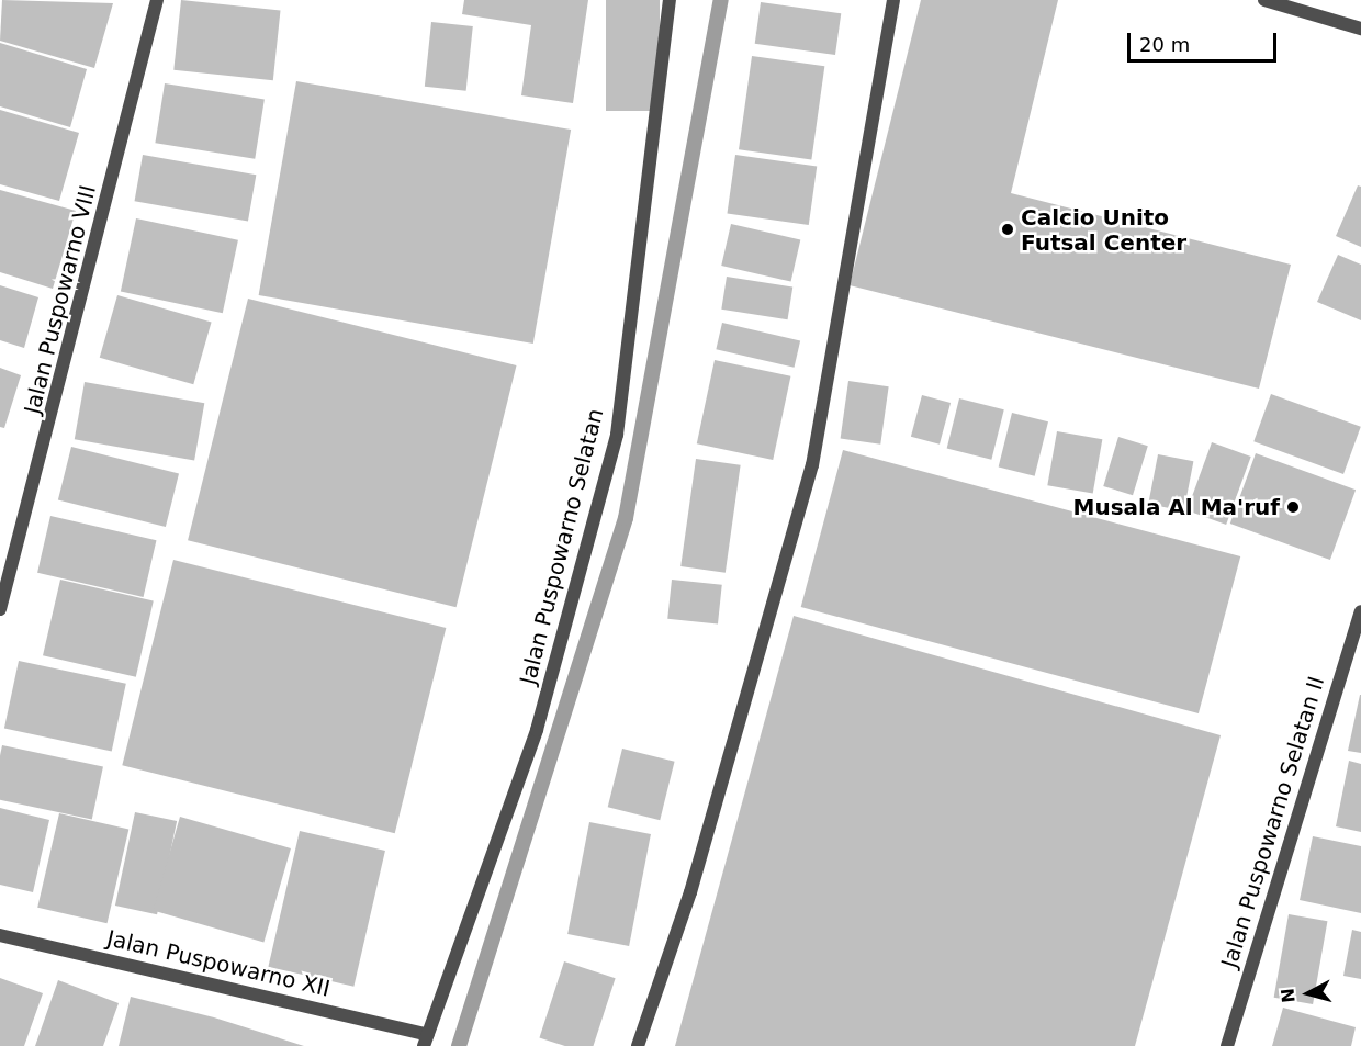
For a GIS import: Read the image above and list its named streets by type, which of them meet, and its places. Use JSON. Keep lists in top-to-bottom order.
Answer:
{
  "streets": {
    "street": [
      "Jalan Puspowarno VIII",
      "Jalan Puspowarno Selatan",
      "Jalan Puspowarno Selatan II",
      "Jalan Puspowarno XII"
    ]
  },
  "crossings": [
    ["Jalan Puspowarno Selatan", "Jalan Puspowarno XII"]
  ],
  "places": ["Calcio Unito Futsal Center", "Musala Al Ma'ruf"],
  "scale_bar": "20 m",
  "north": "left"
}
